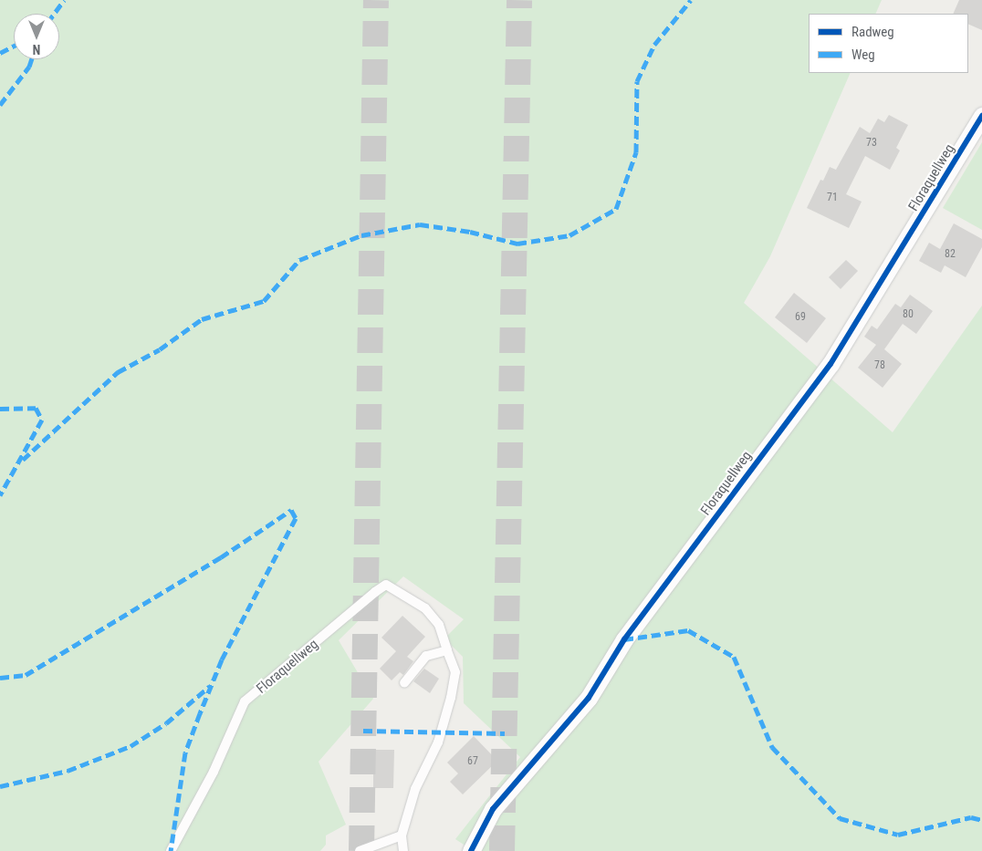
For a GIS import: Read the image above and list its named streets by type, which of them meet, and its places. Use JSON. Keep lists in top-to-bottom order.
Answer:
{
  "streets": {
    "street": ["Floraquellweg"]
  },
  "house_numbers": [
    "73",
    "71",
    "82",
    "80",
    "69",
    "78",
    "67"
  ],
  "legend": ["Radweg", "Weg"],
  "north": "bottom"
}
